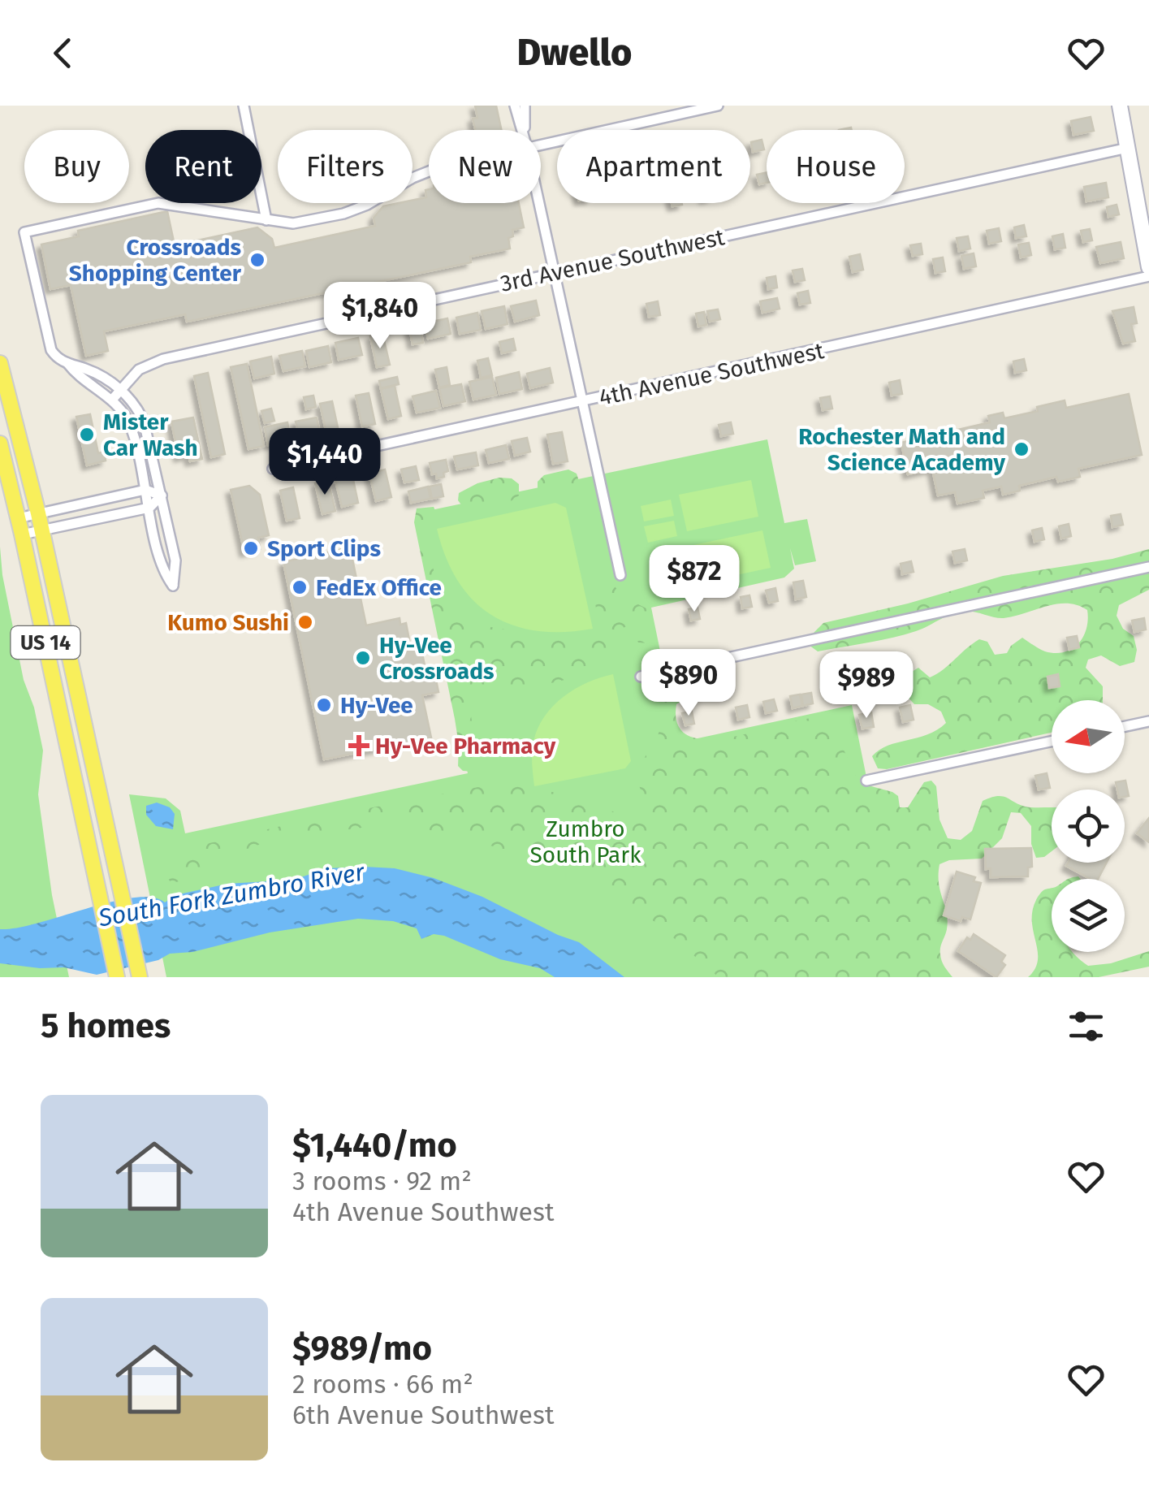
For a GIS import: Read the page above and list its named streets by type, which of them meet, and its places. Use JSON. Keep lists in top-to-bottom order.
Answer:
{
  "streets": {
    "main road": ["US 14"],
    "street": ["3rd Avenue Southwest", "4th Avenue Southwest"]
  },
  "water": ["South Fork Zumbro River"],
  "parks": ["Zumbro South Park"],
  "places": {
    "other": [
      "Crossroads Shopping Center",
      "Mister Car Wash",
      "Rochester Math and Science Academy",
      "Sport Clips",
      "FedEx Office",
      "Kumo Sushi",
      "Hy-Vee Crossroads",
      "Hy-Vee"
    ],
    "health": ["Hy-Vee Pharmacy"]
  },
  "north": "left",
  "page": {
    "header": "Dwello",
    "chip": [
      "Buy",
      "Rent",
      "Filters",
      "New",
      "Apartment",
      "House"
    ],
    "price": [
      "$1,840",
      "$1,440",
      "$872",
      "$890",
      "$989"
    ],
    "heading": "5 homes",
    "list": [
      {
        "name": "$1,440/mo",
        "note": "3 rooms · 92 m² · 4th Avenue Southwest"
      },
      {
        "name": "$989/mo",
        "note": "2 rooms · 66 m² · 6th Avenue Southwest"
      }
    ]
  }
}
